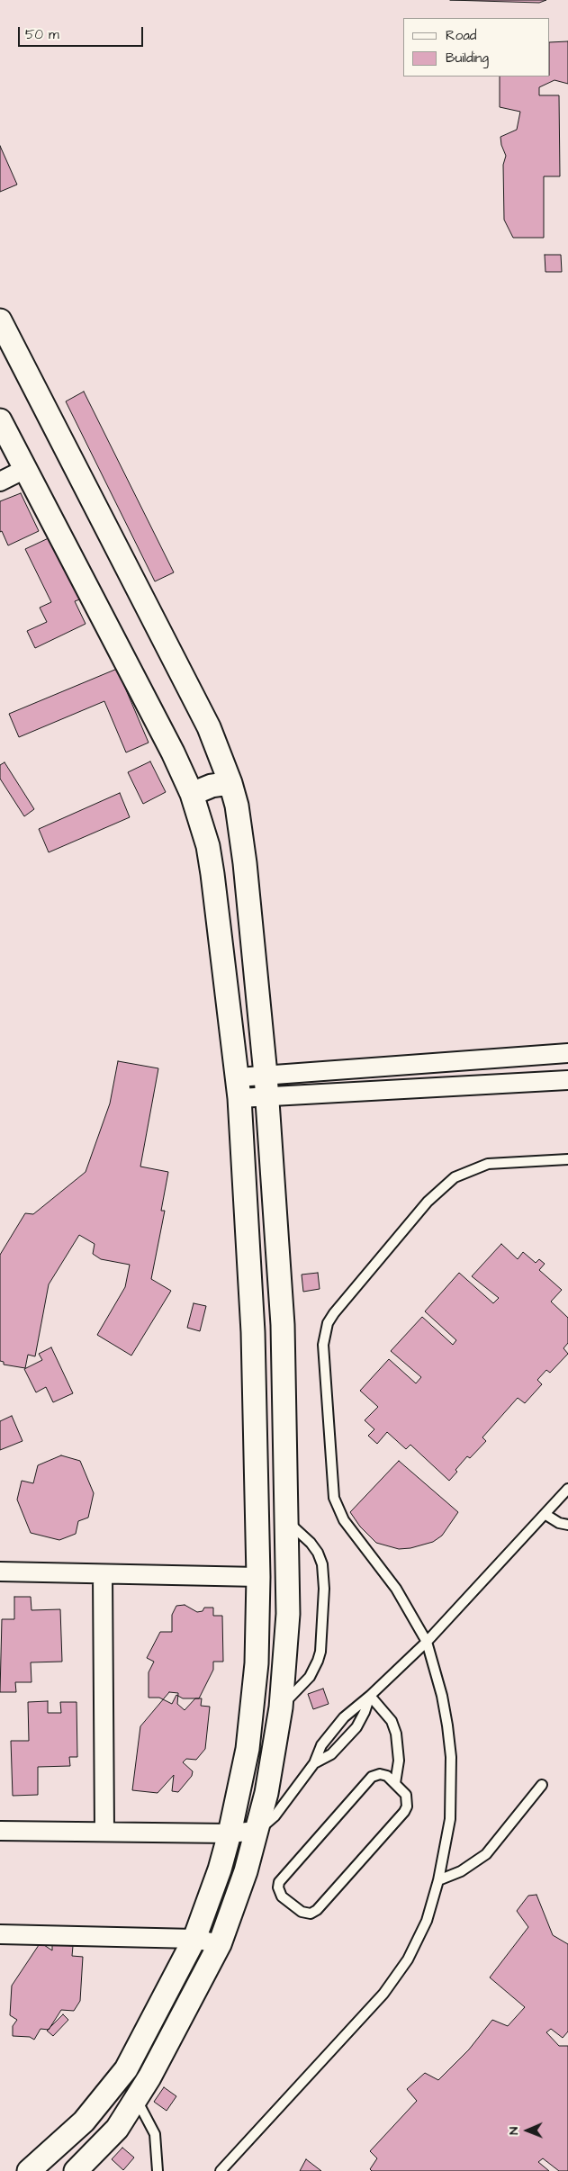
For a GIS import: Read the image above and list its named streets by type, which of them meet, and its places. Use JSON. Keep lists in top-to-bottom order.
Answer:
{
  "legend": ["Road", "Building"],
  "scale_bar": "50 m",
  "north": "left"
}
